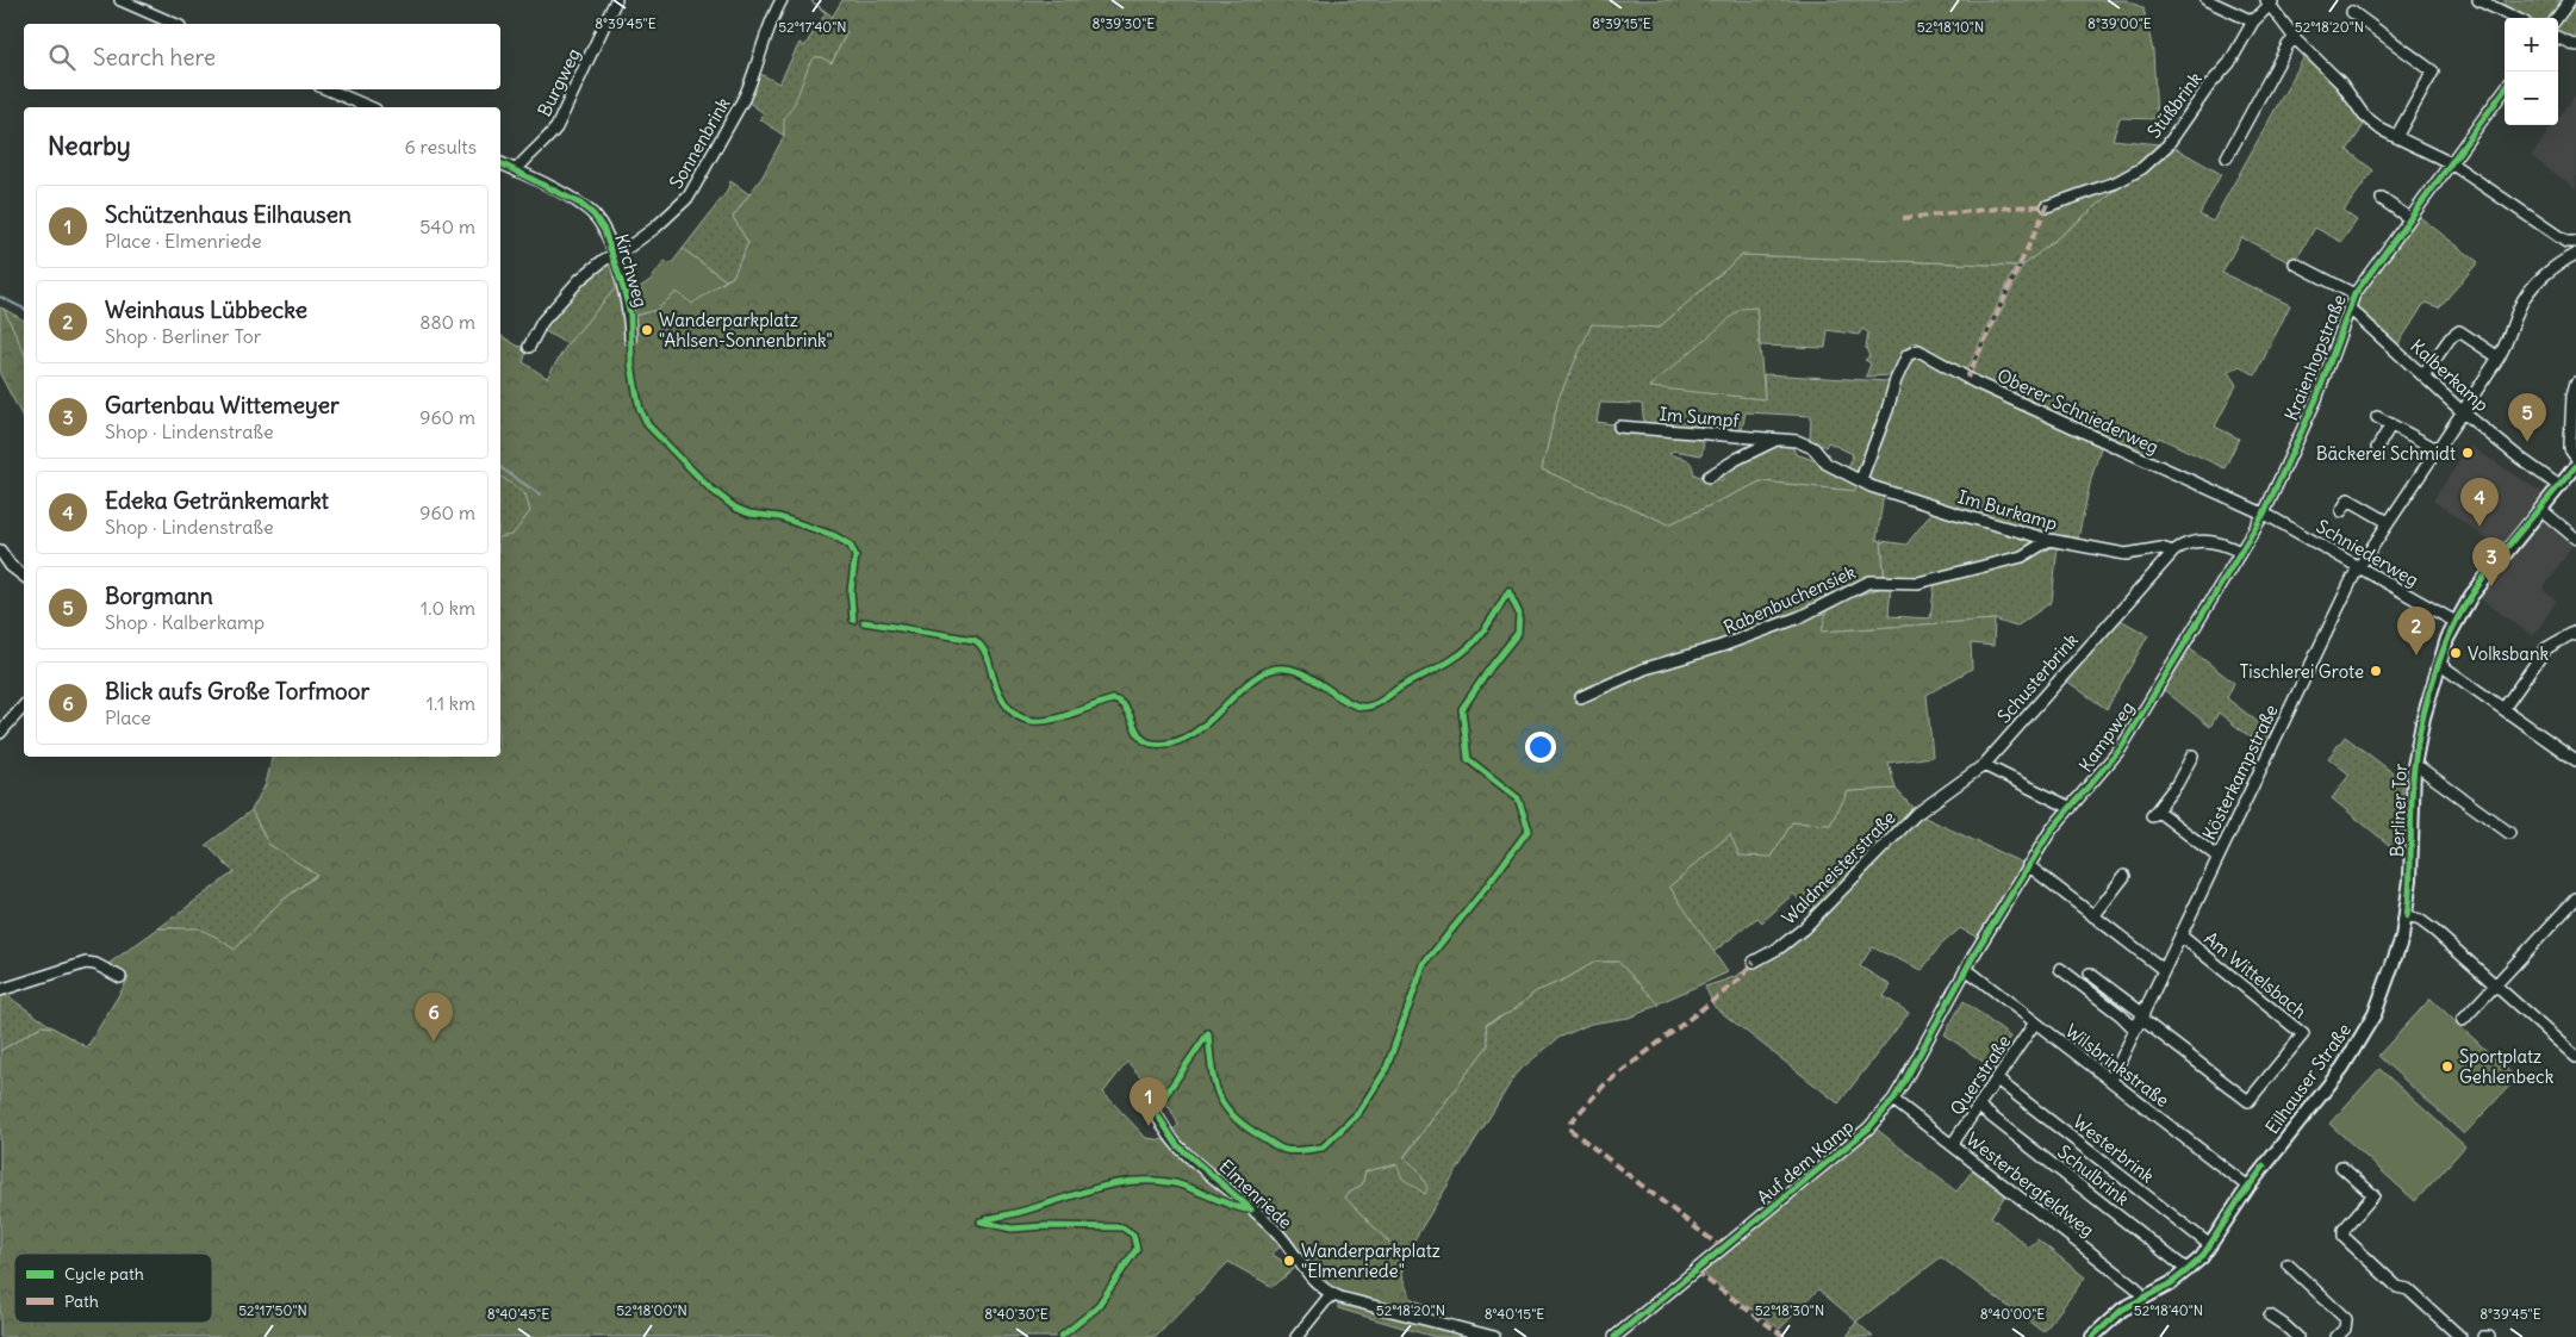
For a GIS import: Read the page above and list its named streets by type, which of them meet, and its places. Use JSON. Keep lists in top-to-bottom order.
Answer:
{
  "streets": {
    "main road": ["Berliner Tor", "Eilhauser Straße"],
    "street": [
      "Burgweg",
      "Stüßbrink",
      "Sonnenbrink",
      "Kirchweg",
      "Kraienhopstraße",
      "Kalberkamp",
      "Oberer Schniederweg",
      "Im Sumpf",
      "Im Burkamp",
      "Schniederweg",
      "Rabenbuchensiek",
      "Schusterbrink",
      "Kampweg",
      "Kösterkampstraße",
      "Waldmeisterstraße",
      "Am Wittelsbach",
      "Wilsbrinkstraße",
      "Querstraße",
      "Westerbrink",
      "Auf dem Kamp",
      "Schulbrink",
      "Westerbergfeldweg",
      "Elmenriede"
    ]
  },
  "crossings": [
    ["Burgweg", "Kirchweg"],
    ["Sonnenbrink", "Kirchweg"],
    ["Kraienhopstraße", "Kalberkamp"],
    ["Kraienhopstraße", "Oberer Schniederweg"],
    ["Kraienhopstraße", "Schniederweg"],
    ["Kraienhopstraße", "Kampweg"],
    ["Kalberkamp", "Kösterkampstraße"],
    ["Kalberkamp", "Berliner Tor"],
    ["Oberer Schniederweg", "Im Burkamp"],
    ["Oberer Schniederweg", "Schniederweg"],
    ["Oberer Schniederweg", "Kampweg"],
    ["Im Sumpf", "Im Burkamp"],
    ["Im Burkamp", "Rabenbuchensiek"],
    ["Im Burkamp", "Schusterbrink"],
    ["Im Burkamp", "Kampweg"],
    ["Schniederweg", "Kampweg"],
    ["Schniederweg", "Kösterkampstraße"],
    ["Schniederweg", "Berliner Tor"],
    ["Schusterbrink", "Waldmeisterstraße"],
    ["Kampweg", "Wilsbrinkstraße"],
    ["Kampweg", "Auf dem Kamp"],
    ["Kösterkampstraße", "Am Wittelsbach"],
    ["Kösterkampstraße", "Wilsbrinkstraße"],
    ["Berliner Tor", "Eilhauser Straße"],
    ["Wilsbrinkstraße", "Querstraße"],
    ["Wilsbrinkstraße", "Eilhauser Straße"],
    ["Wilsbrinkstraße", "Auf dem Kamp"],
    ["Querstraße", "Westerbrink"],
    ["Querstraße", "Schulbrink"],
    ["Querstraße", "Westerbergfeldweg"],
    ["Eilhauser Straße", "Westerbrink"],
    ["Eilhauser Straße", "Schulbrink"],
    ["Eilhauser Straße", "Westerbergfeldweg"],
    ["Auf dem Kamp", "Westerbergfeldweg"]
  ],
  "places": [
    "Wanderparkplatz \"Ahlsen-Sonnenbrink\"",
    "Bäckerei Schmidt",
    "Volksbank",
    "Tischlerei Grote",
    "Sportplatz Gehlenbeck",
    "Wanderparkplatz \"Elmenriede\""
  ],
  "legend": ["Cycle path", "Path"],
  "page": {
    "map_buttons": ["+", "−"],
    "search": "Search here",
    "heading": ["Nearby", "6 results"],
    "list": [
      {
        "mark": "1",
        "name": "Schützenhaus Eilhausen",
        "note": "Place · Elmenriede",
        "value": "540 m"
      },
      {
        "mark": "2",
        "name": "Weinhaus Lübbecke",
        "note": "Shop · Berliner Tor",
        "value": "880 m"
      },
      {
        "mark": "3",
        "name": "Gartenbau Wittemeyer",
        "note": "Shop · Lindenstraße",
        "value": "960 m"
      },
      {
        "mark": "4",
        "name": "Edeka Getränkemarkt",
        "note": "Shop · Lindenstraße",
        "value": "960 m"
      },
      {
        "mark": "5",
        "name": "Borgmann",
        "note": "Shop · Kalberkamp",
        "value": "1.0 km"
      },
      {
        "mark": "6",
        "name": "Blick aufs Große Torfmoor",
        "note": "Place",
        "value": "1.1 km"
      }
    ],
    "pins": [
      "5",
      "4",
      "3",
      "2",
      "6",
      "1"
    ]
  },
  "coordinates": [
    "8°39'00\"E",
    "8°39'45\"E",
    "8°39'30\"E",
    "8°39'15\"E",
    "52°17'40\"N",
    "52°18'10\"N",
    "52°18'20\"N",
    "52°17'50\"N",
    "52°18'00\"N",
    "52°18'30\"N",
    "52°18'40\"N",
    "8°40'45\"E",
    "8°40'30\"E",
    "8°40'15\"E",
    "8°40'00\"E"
  ]
}
